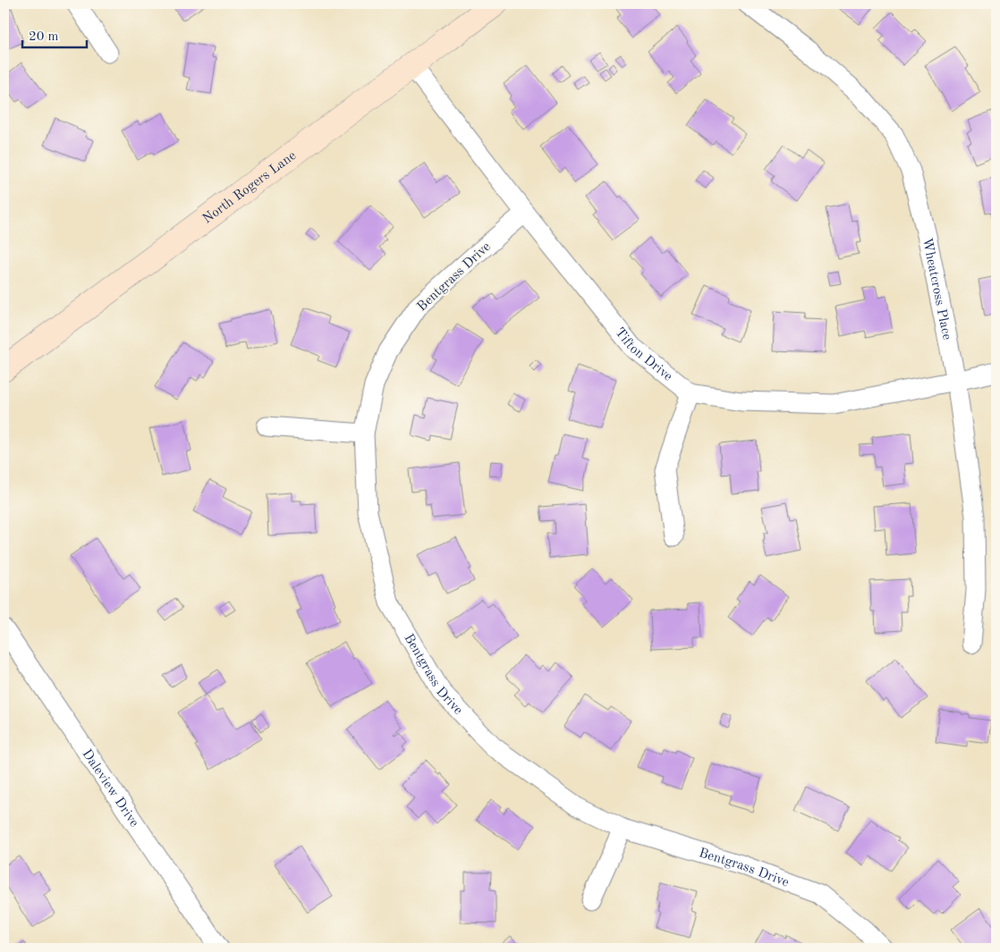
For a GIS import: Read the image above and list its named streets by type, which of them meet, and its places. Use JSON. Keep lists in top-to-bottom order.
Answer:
{
  "streets": {
    "street": [
      "North Rogers Lane",
      "Bentgrass Drive",
      "Wheatcross Place",
      "Tifton Drive",
      "Daleview Drive"
    ]
  },
  "crossings": [
    ["North Rogers Lane", "Tifton Drive"],
    ["Bentgrass Drive", "Tifton Drive"],
    ["Wheatcross Place", "Tifton Drive"]
  ],
  "scale_bar": "20 m"
}
